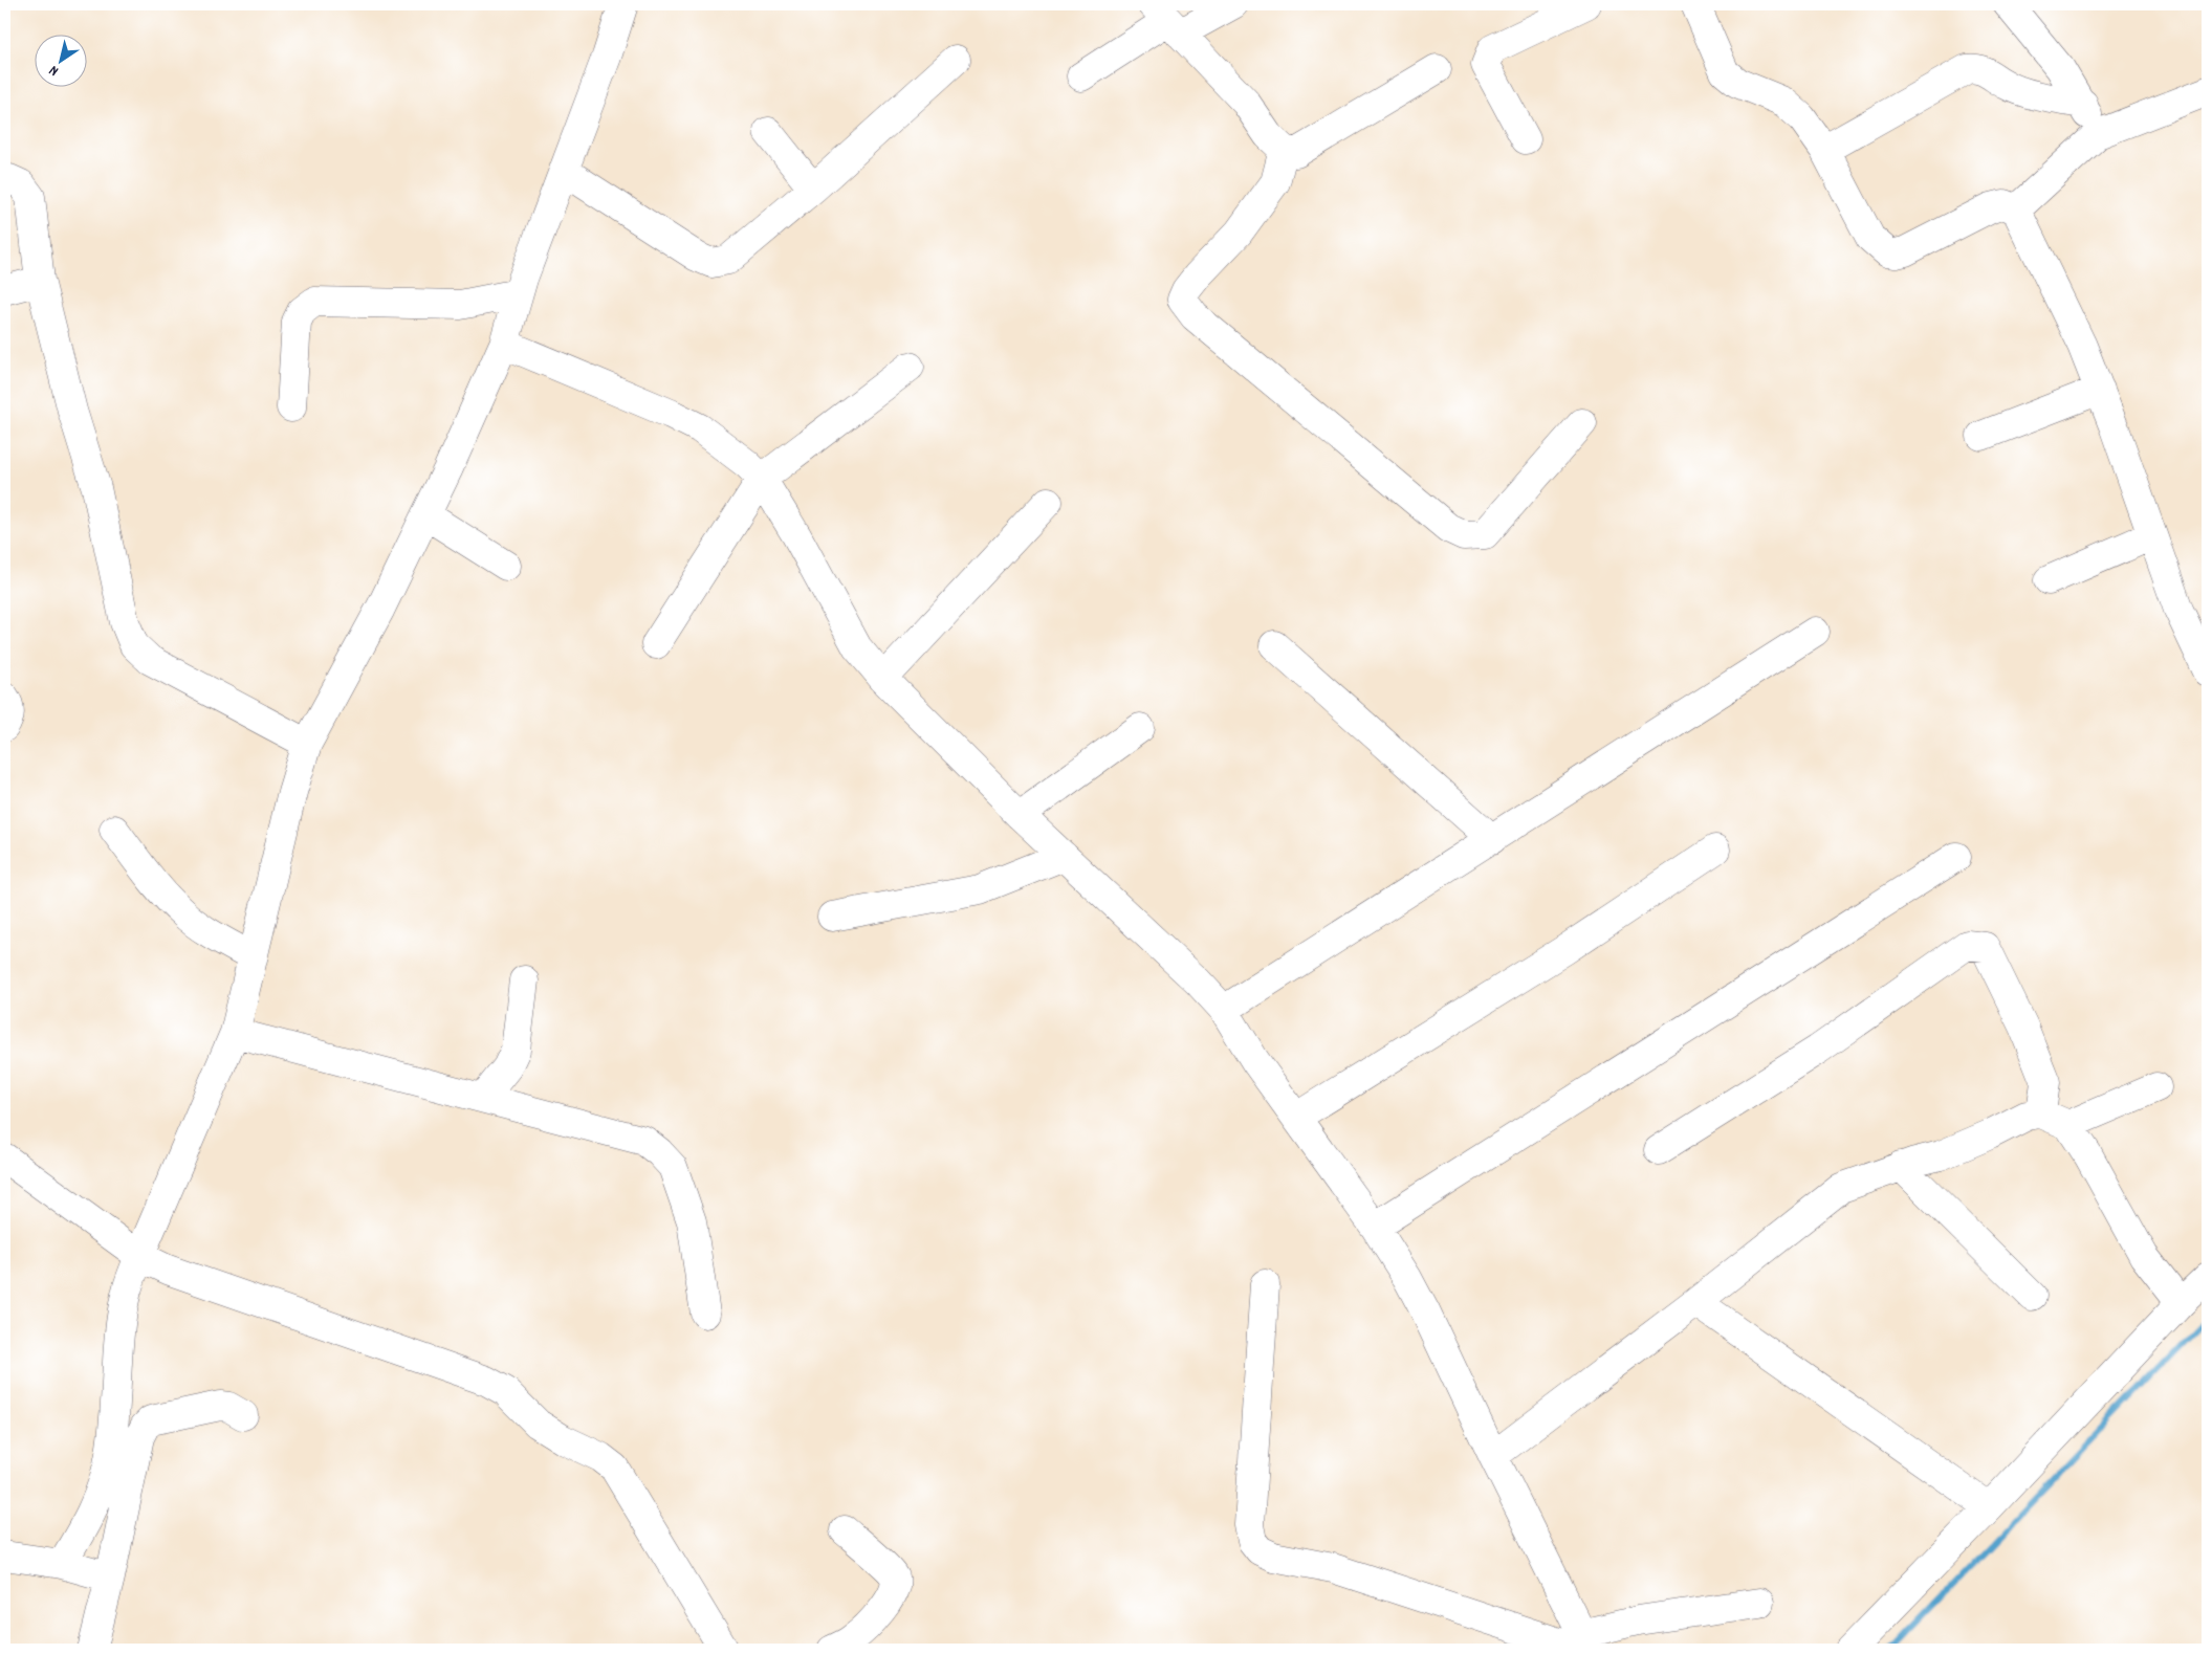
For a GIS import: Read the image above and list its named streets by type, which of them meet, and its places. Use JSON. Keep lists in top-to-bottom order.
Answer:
{
  "north": "bottom left"
}
